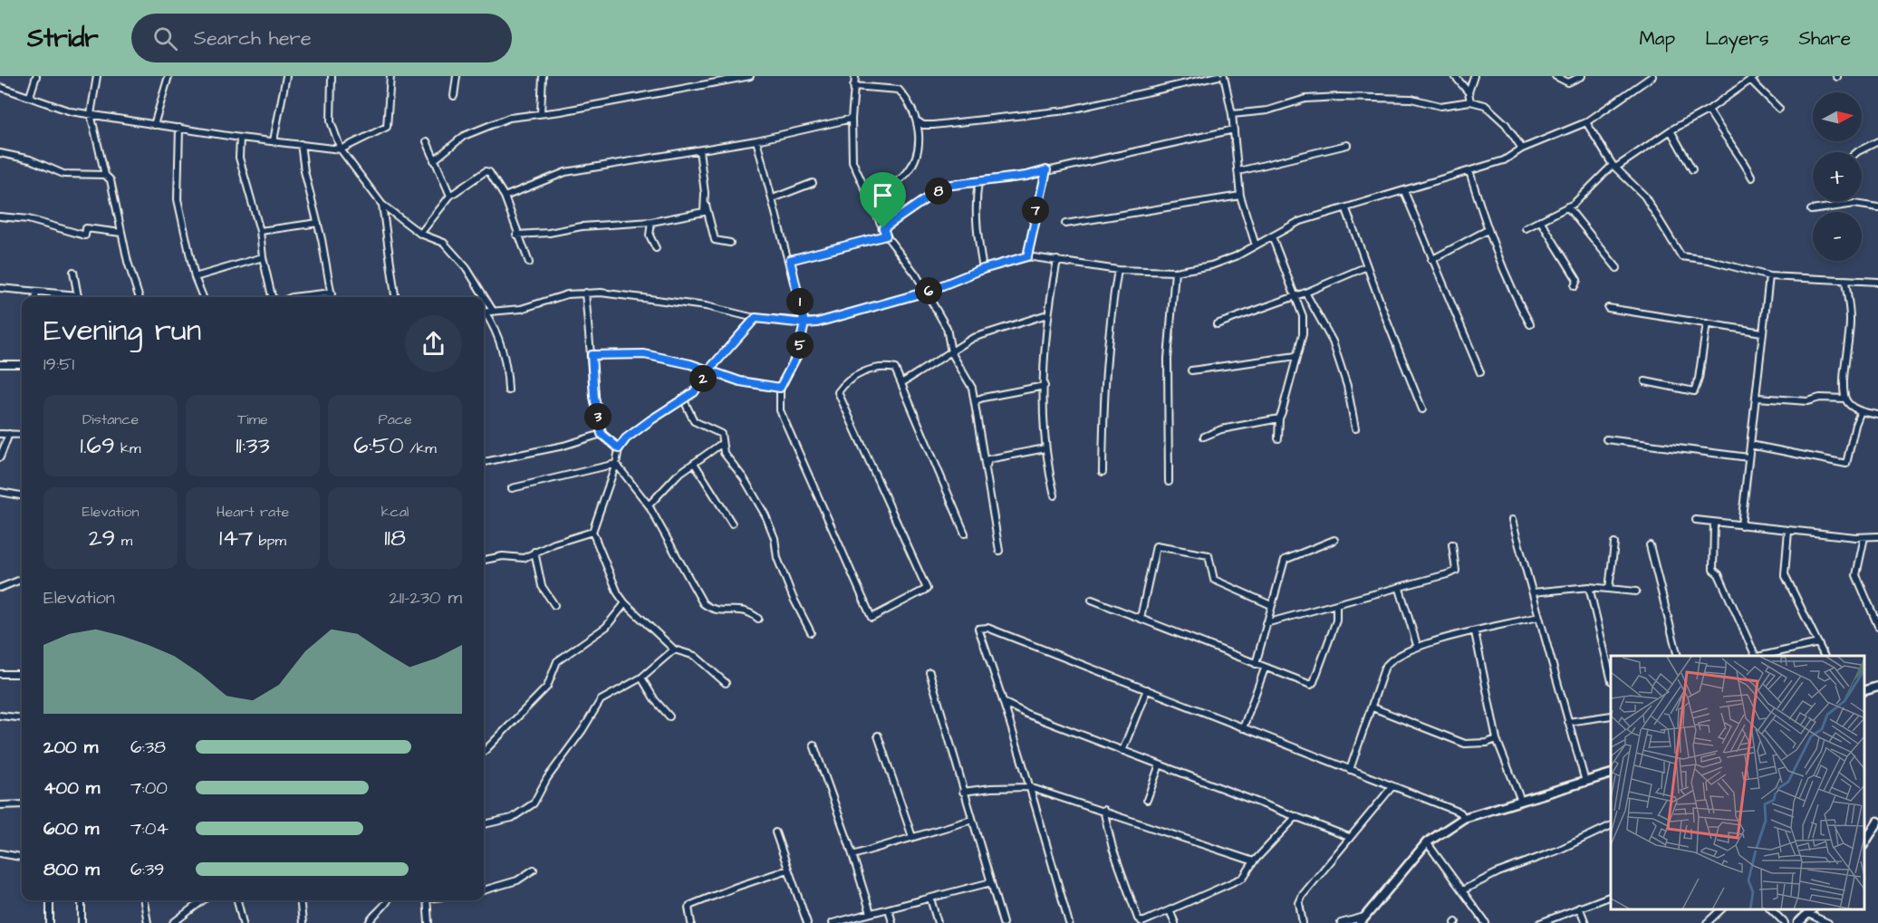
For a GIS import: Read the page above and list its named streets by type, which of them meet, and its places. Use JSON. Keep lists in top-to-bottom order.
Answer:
{
  "north": "right",
  "page": {
    "header": "Stridr",
    "search": "Search here",
    "nav": ["Map", "Layers", "Share"],
    "map_buttons": ["+", "−"],
    "pins": [
      "8",
      "7",
      "6",
      "1",
      "5",
      "2",
      "3"
    ],
    "heading": ["Evening run", "19:51"],
    "stats": [
      ["Distance", "1.69 km"],
      ["Time", "11:33"],
      ["Pace", "6:50 /km"],
      ["Elevation", "29 m"],
      ["Heart rate", "147 bpm"],
      ["kcal", "118"]
    ],
    "chart": ["Elevation", "211–230 m"],
    "list": [
      {
        "name": "200 m",
        "note": "6:38"
      },
      {
        "name": "400 m",
        "note": "7:00"
      },
      {
        "name": "600 m",
        "note": "7:04"
      },
      {
        "name": "800 m",
        "note": "6:39"
      }
    ]
  }
}
